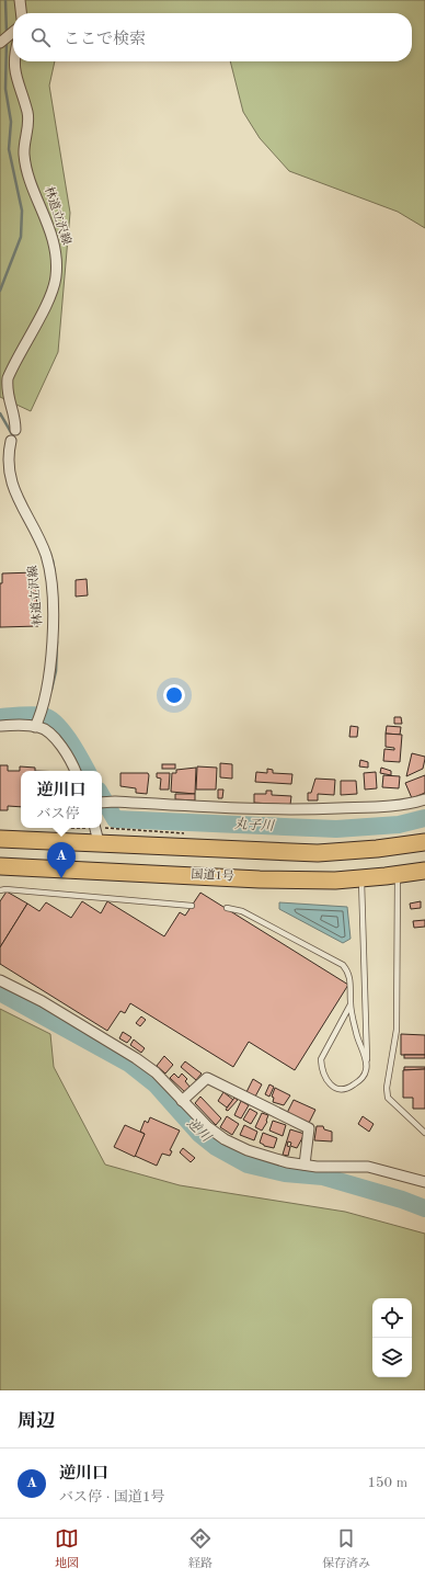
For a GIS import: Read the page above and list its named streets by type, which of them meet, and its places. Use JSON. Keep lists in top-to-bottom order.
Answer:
{
  "streets": {
    "highway": ["国道1号"],
    "street": ["林道立沢線"]
  },
  "water": ["丸子川", "逆川"],
  "page": {
    "search": "ここで検索",
    "popup": ["逆川口", "バス停"],
    "pins": "A",
    "heading": "周辺",
    "list": [
      {
        "mark": "A",
        "name": "逆川口",
        "note": "バス停 · 国道1号",
        "value": "150 m"
      }
    ],
    "nav": ["地図", "経路", "保存済み"]
  }
}
